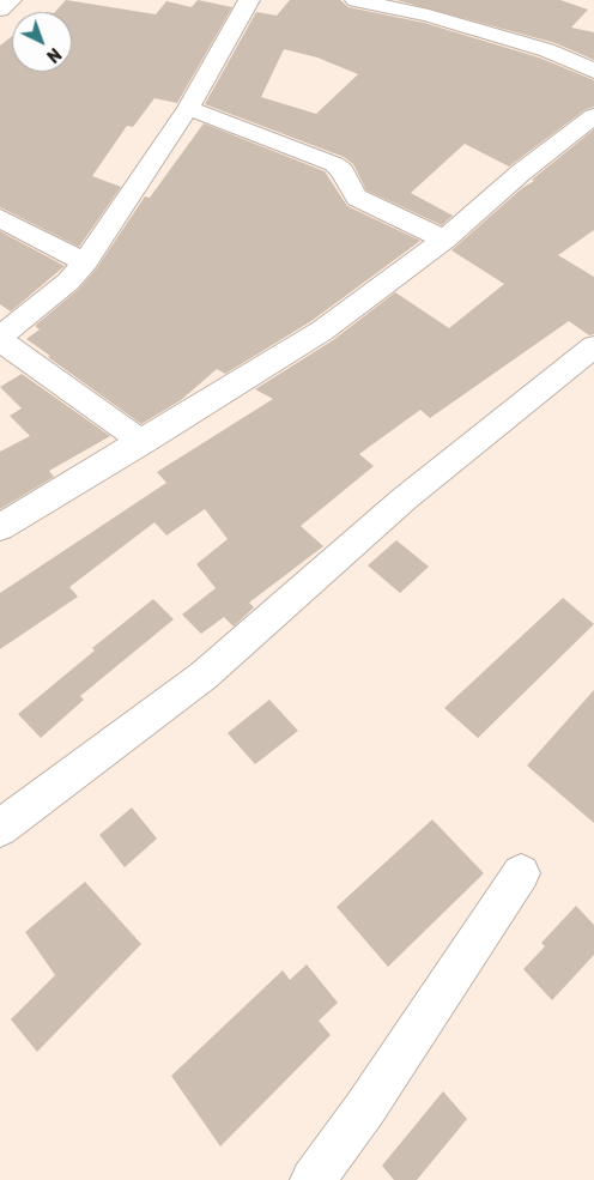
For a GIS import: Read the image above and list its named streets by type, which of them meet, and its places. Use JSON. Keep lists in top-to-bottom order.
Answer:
{
  "north": "bottom right"
}
